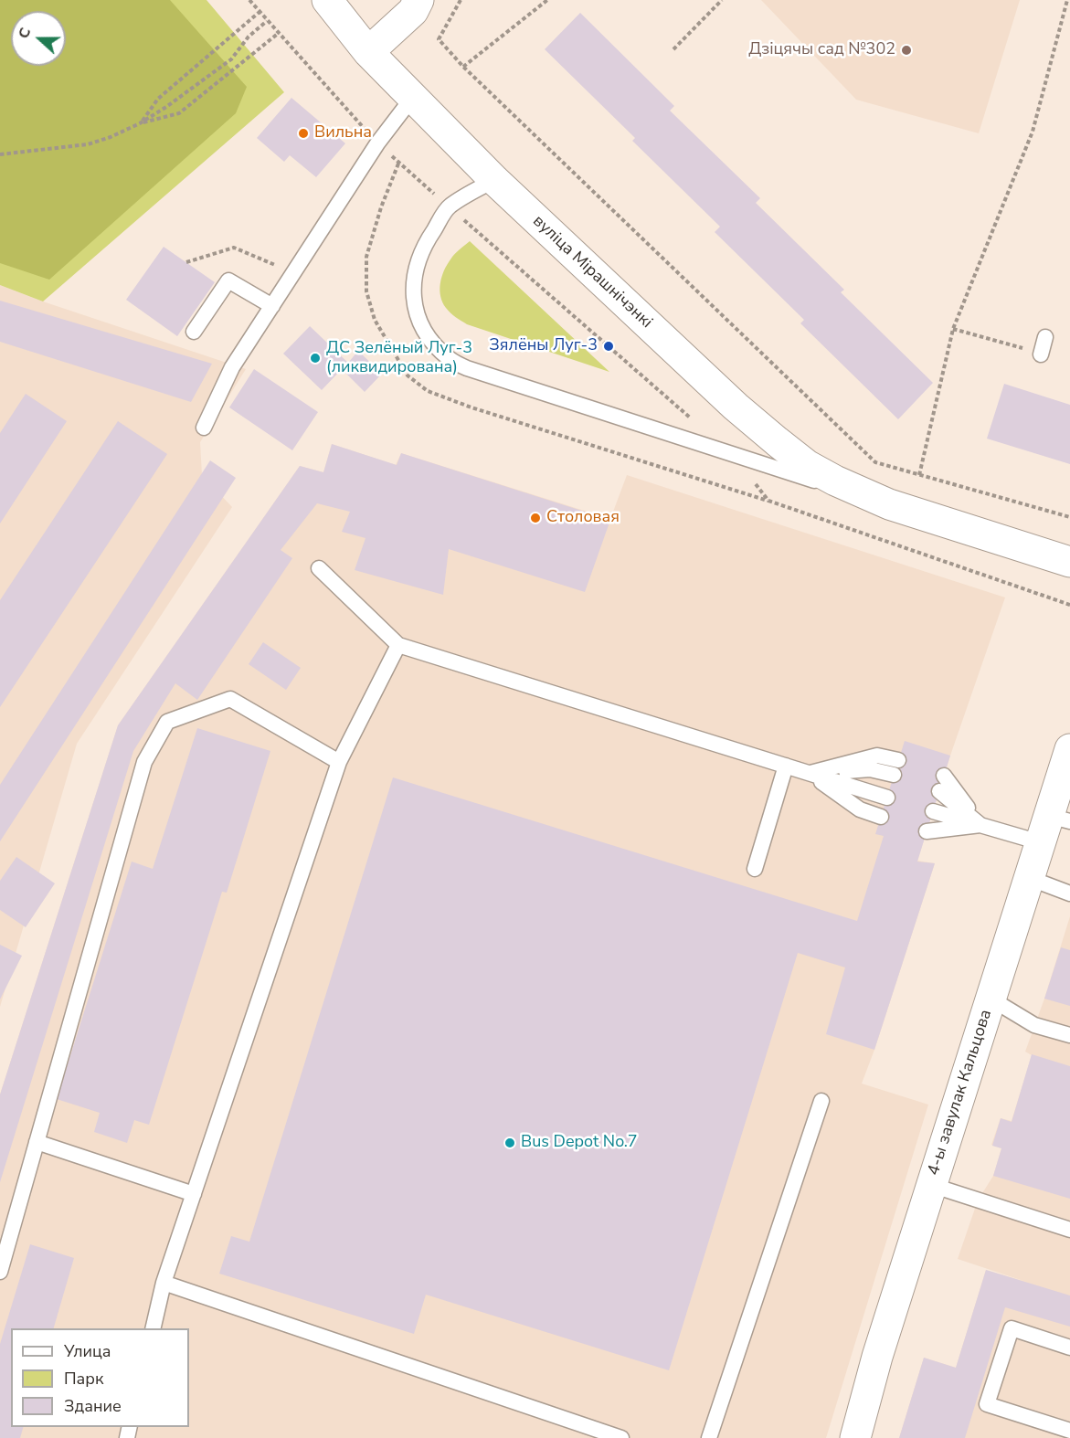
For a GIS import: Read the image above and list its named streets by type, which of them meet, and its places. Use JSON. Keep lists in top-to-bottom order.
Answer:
{
  "streets": {
    "main road": ["вуліца Мірашнічэнкі", "4-ы завулак Кальцова"]
  },
  "places": [
    "Дзіцячы сад №302",
    "Вильна",
    "Зялёны Луг-3",
    "ДС Зелёный Луг-3 (ликвидирована)",
    "Столовая",
    "Bus Depot No.7"
  ],
  "legend": ["Улица", "Парк", "Здание"],
  "north": "left"
}
